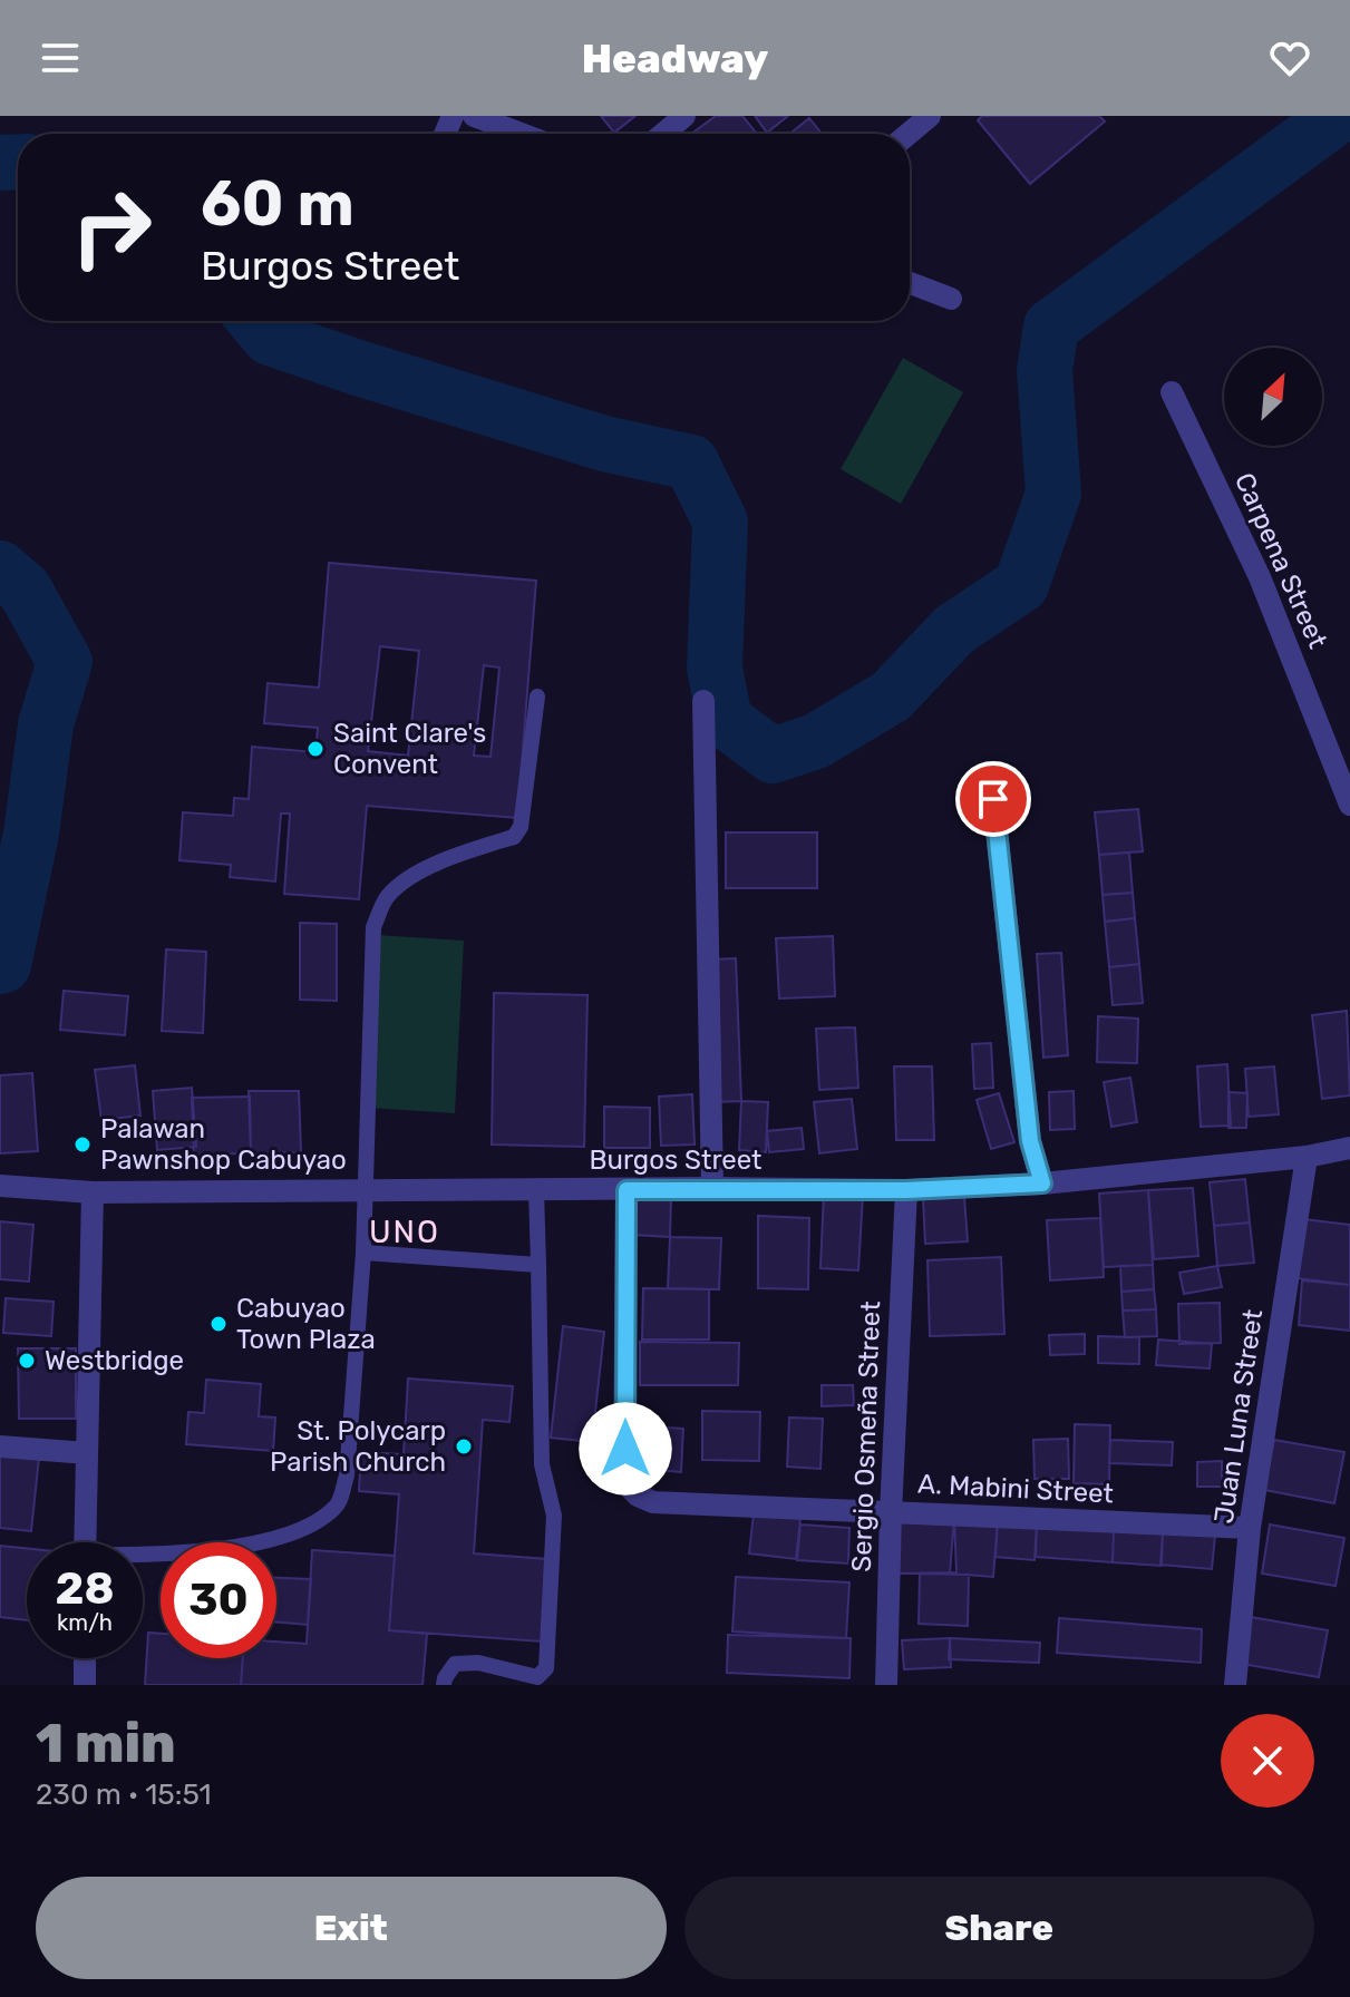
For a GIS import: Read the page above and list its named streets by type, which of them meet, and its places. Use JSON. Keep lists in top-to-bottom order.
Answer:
{
  "streets": {
    "street": [
      "Carpena Street",
      "Burgos Street",
      "Juan Luna Street",
      "Sergio Osmeña Street",
      "A. Mabini Street"
    ]
  },
  "crossings": [
    ["Burgos Street", "Juan Luna Street"],
    ["Burgos Street", "Sergio Osmeña Street"],
    ["Burgos Street", "A. Mabini Street"],
    ["Juan Luna Street", "A. Mabini Street"],
    ["Sergio Osmeña Street", "A. Mabini Street"]
  ],
  "districts": ["UNO"],
  "places": [
    "Saint Clare's Convent",
    "Palawan Pawnshop Cabuyao",
    "Cabuyao Town Plaza",
    "Westbridge",
    "St. Polycarp Parish Church"
  ],
  "north": "top right",
  "page": {
    "header": "Headway",
    "turn": ["60 m", "Burgos Street"],
    "speed": "28 km/h",
    "limit": "30",
    "heading": ["1 min", "230 m · 15:51"],
    "buttons": ["Exit", "Share"]
  }
}
